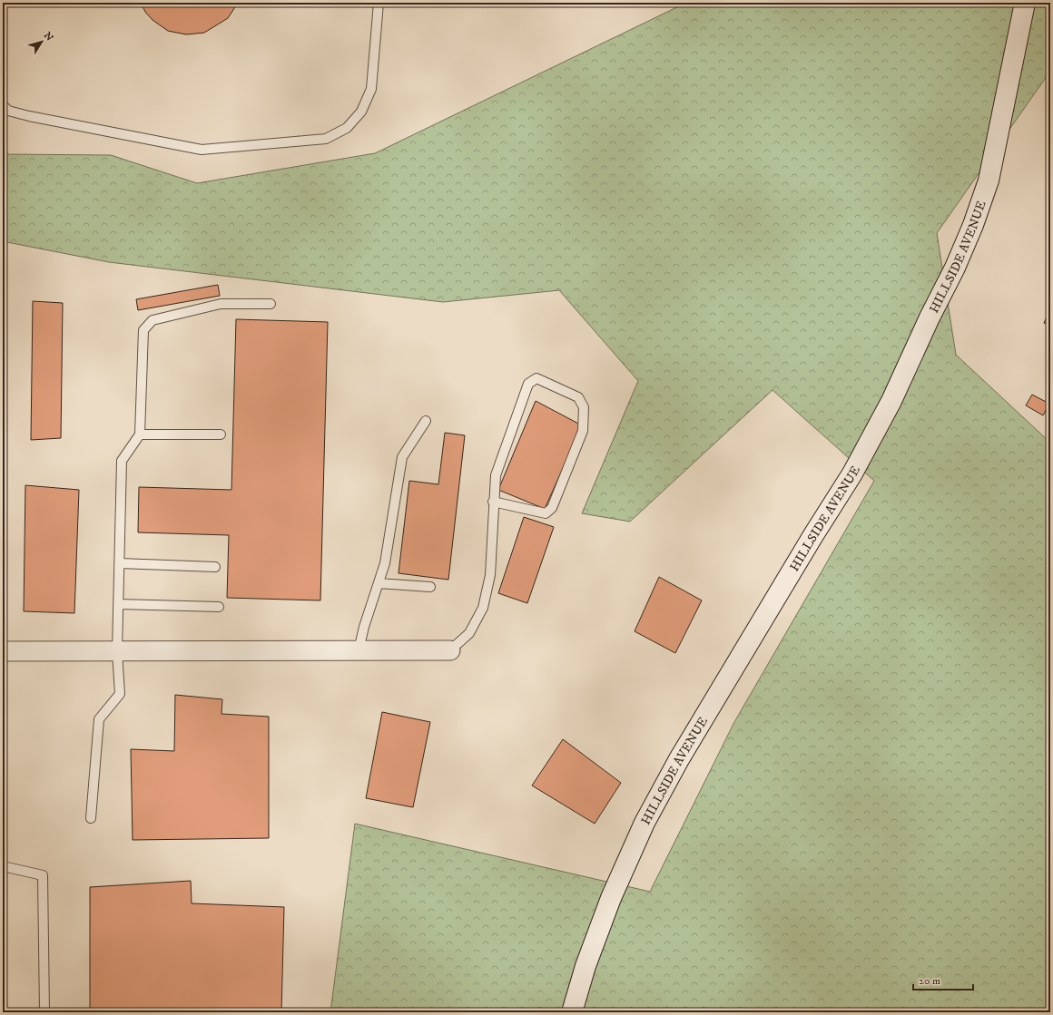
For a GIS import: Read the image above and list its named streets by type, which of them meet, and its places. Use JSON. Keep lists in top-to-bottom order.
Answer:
{
  "streets": {
    "street": ["HILLSIDE AVENUE"]
  },
  "scale_bar": "20 m",
  "north": "top right"
}
